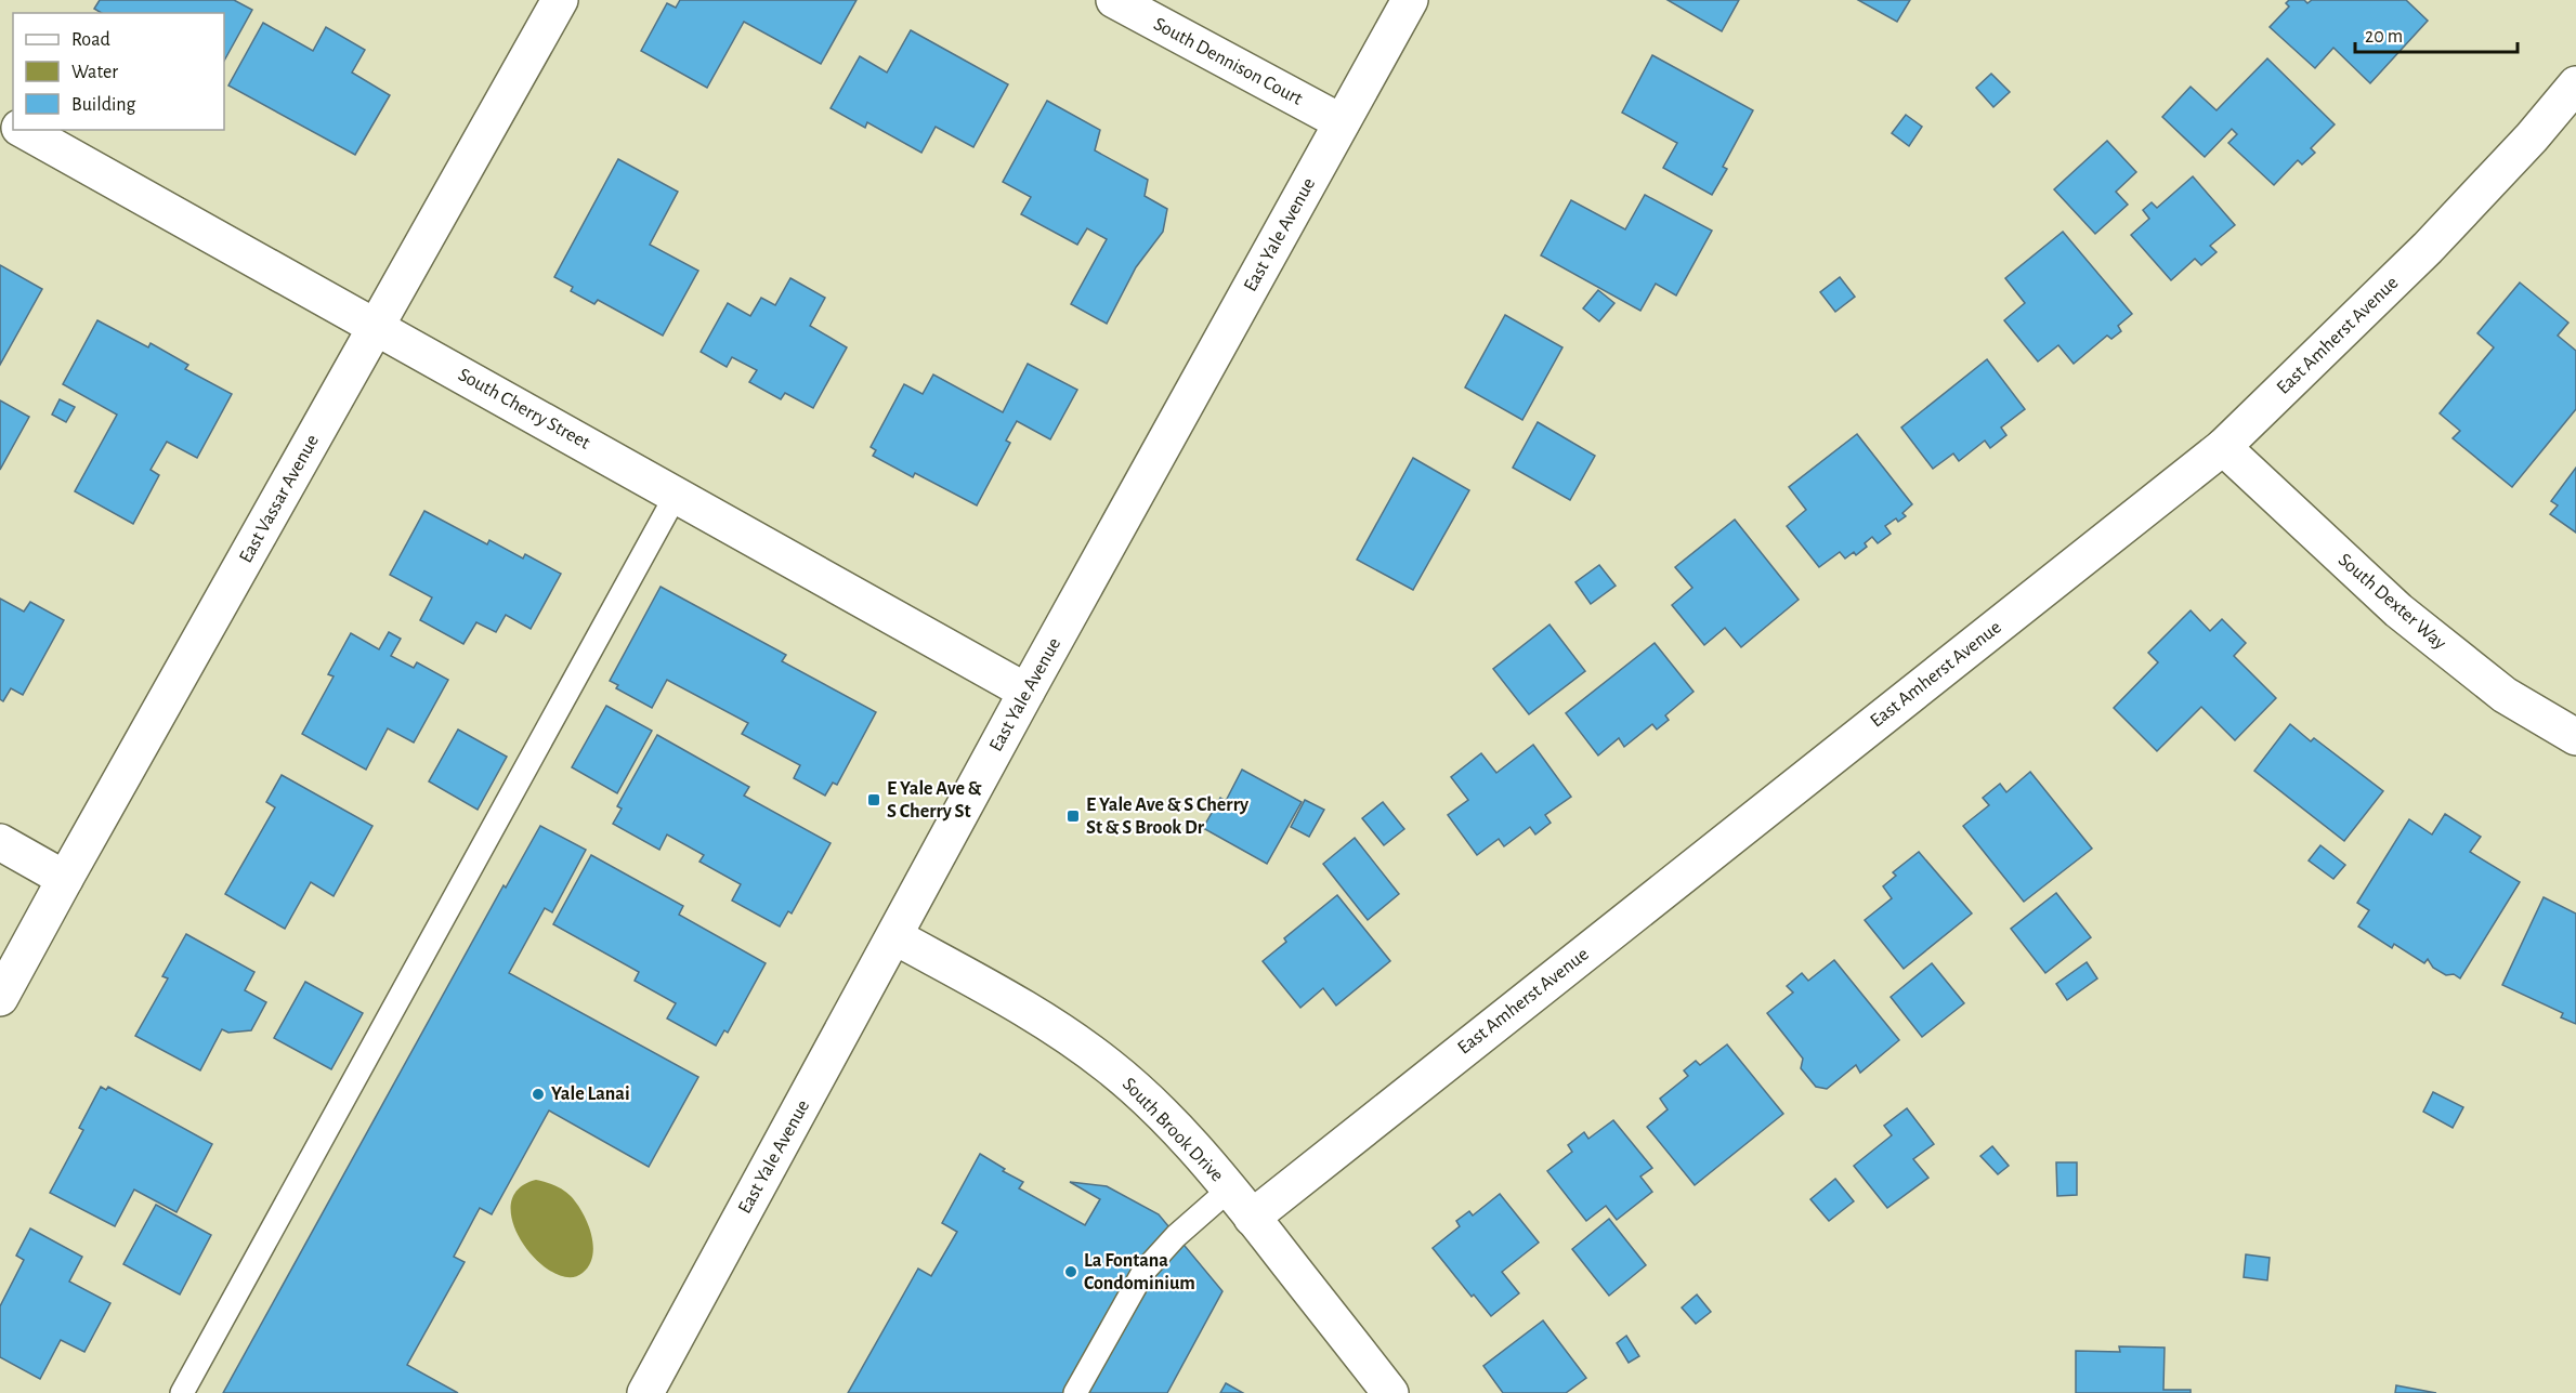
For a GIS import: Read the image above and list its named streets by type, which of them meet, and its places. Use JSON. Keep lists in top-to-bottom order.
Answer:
{
  "streets": {
    "street": [
      "South Dennison Court",
      "East Yale Avenue",
      "East Amherst Avenue",
      "South Cherry Street",
      "East Vassar Avenue",
      "South Dexter Way",
      "South Brook Drive"
    ]
  },
  "crossings": [
    ["South Dennison Court", "East Yale Avenue"],
    ["East Yale Avenue", "South Cherry Street"],
    ["East Yale Avenue", "South Brook Drive"],
    ["East Amherst Avenue", "South Dexter Way"],
    ["East Amherst Avenue", "South Brook Drive"],
    ["South Cherry Street", "East Vassar Avenue"]
  ],
  "places": {
    "transit": ["E Yale Ave & S Cherry St", "E Yale Ave & S Cherry St & S Brook Dr"],
    "other": ["Yale Lanai", "La Fontana Condominium"]
  },
  "legend": ["Road", "Water", "Building"],
  "scale_bar": "20 m"
}
